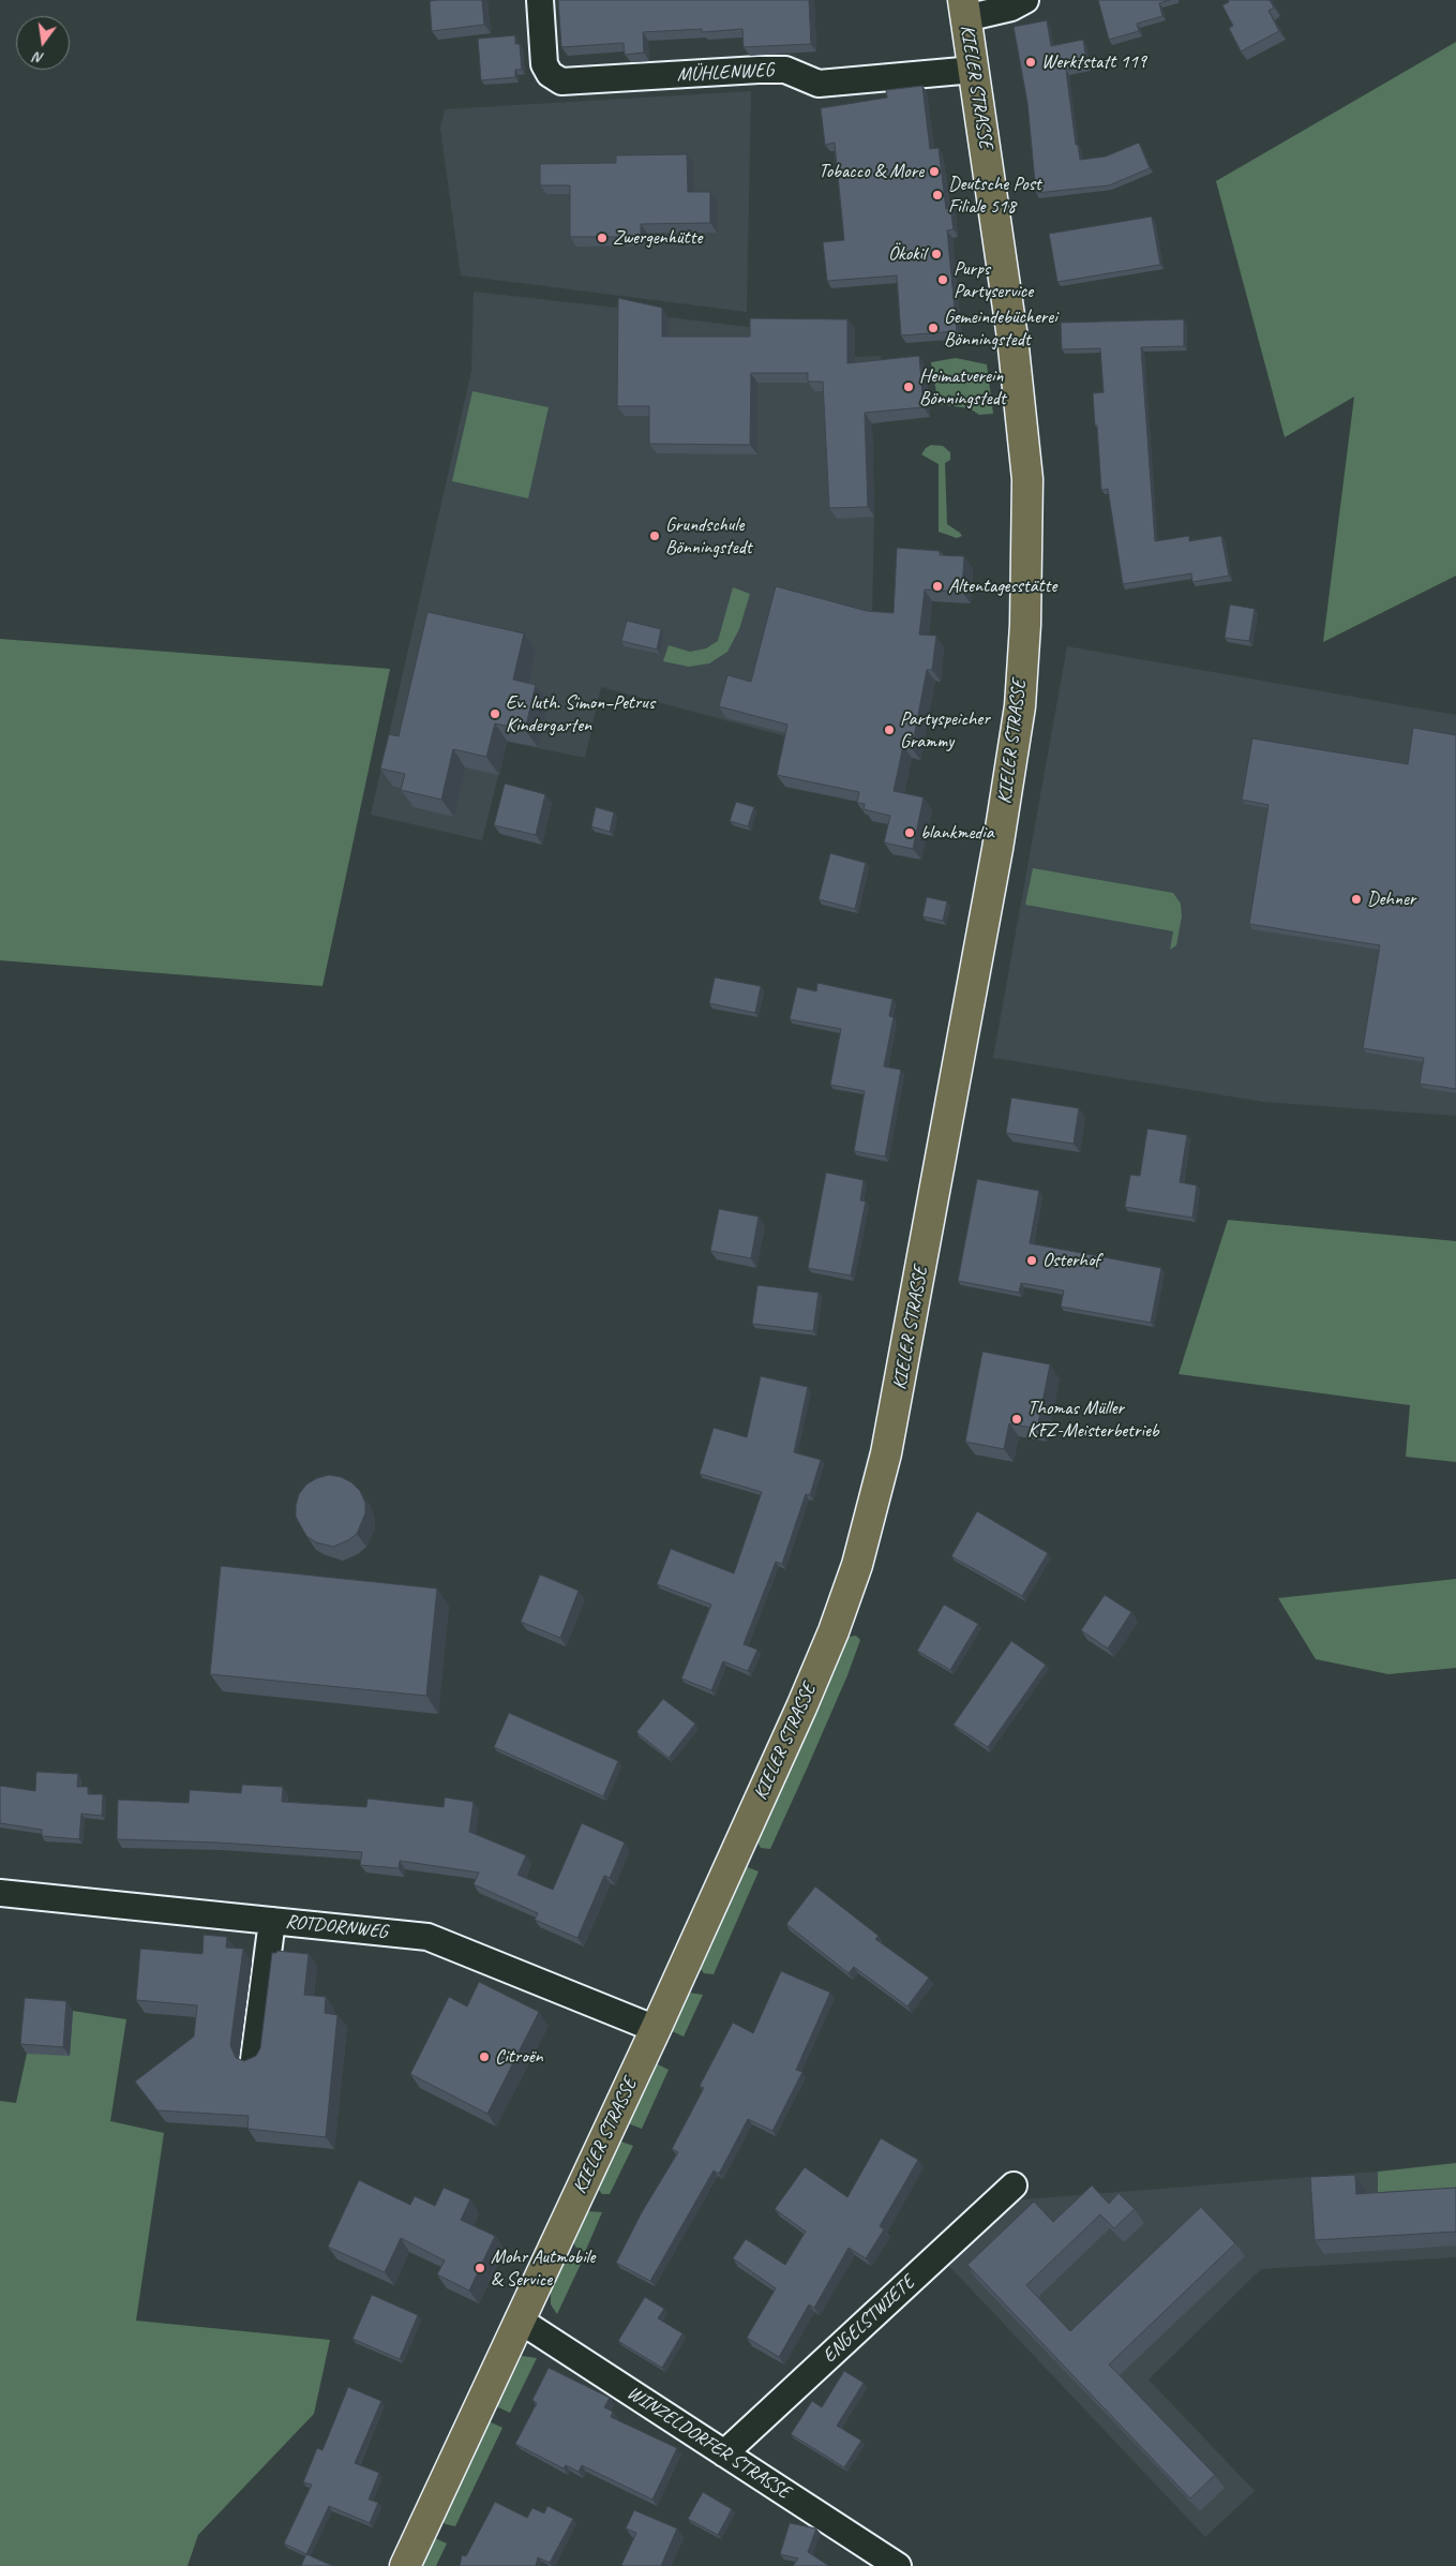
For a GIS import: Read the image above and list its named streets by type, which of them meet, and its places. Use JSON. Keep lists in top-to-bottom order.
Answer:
{
  "streets": {
    "main road": ["KIELER STRASSE"],
    "street": [
      "MÜHLENWEG",
      "ROTDORNWEG",
      "ENGELSTWIETE",
      "WINZELDORFER STRASSE"
    ]
  },
  "crossings": [
    ["MÜHLENWEG", "KIELER STRASSE"],
    ["KIELER STRASSE", "ROTDORNWEG"],
    ["KIELER STRASSE", "WINZELDORFER STRASSE"],
    ["ENGELSTWIETE", "WINZELDORFER STRASSE"]
  ],
  "places": [
    "Werktstatt 119",
    "Tobacco & More",
    "Deutsche Post Filiale 518",
    "Zwergenhütte",
    "Ökokil",
    "Purps Partyservice",
    "Gemeindebücherei Bönningstedt",
    "Heimatverein Bönningstedt",
    "Grundschule Bönningstedt",
    "Altentagesstätte",
    "Ev. luth. Simon–Petrus Kindergarten",
    "Partyspeicher Grammy",
    "blankmedia",
    "Dehner",
    "Osterhof",
    "Thomas Müller KFZ-Meisterbetrieb",
    "Citroën",
    "Mohr Autmobile & Service"
  ],
  "north": "bottom"
}
